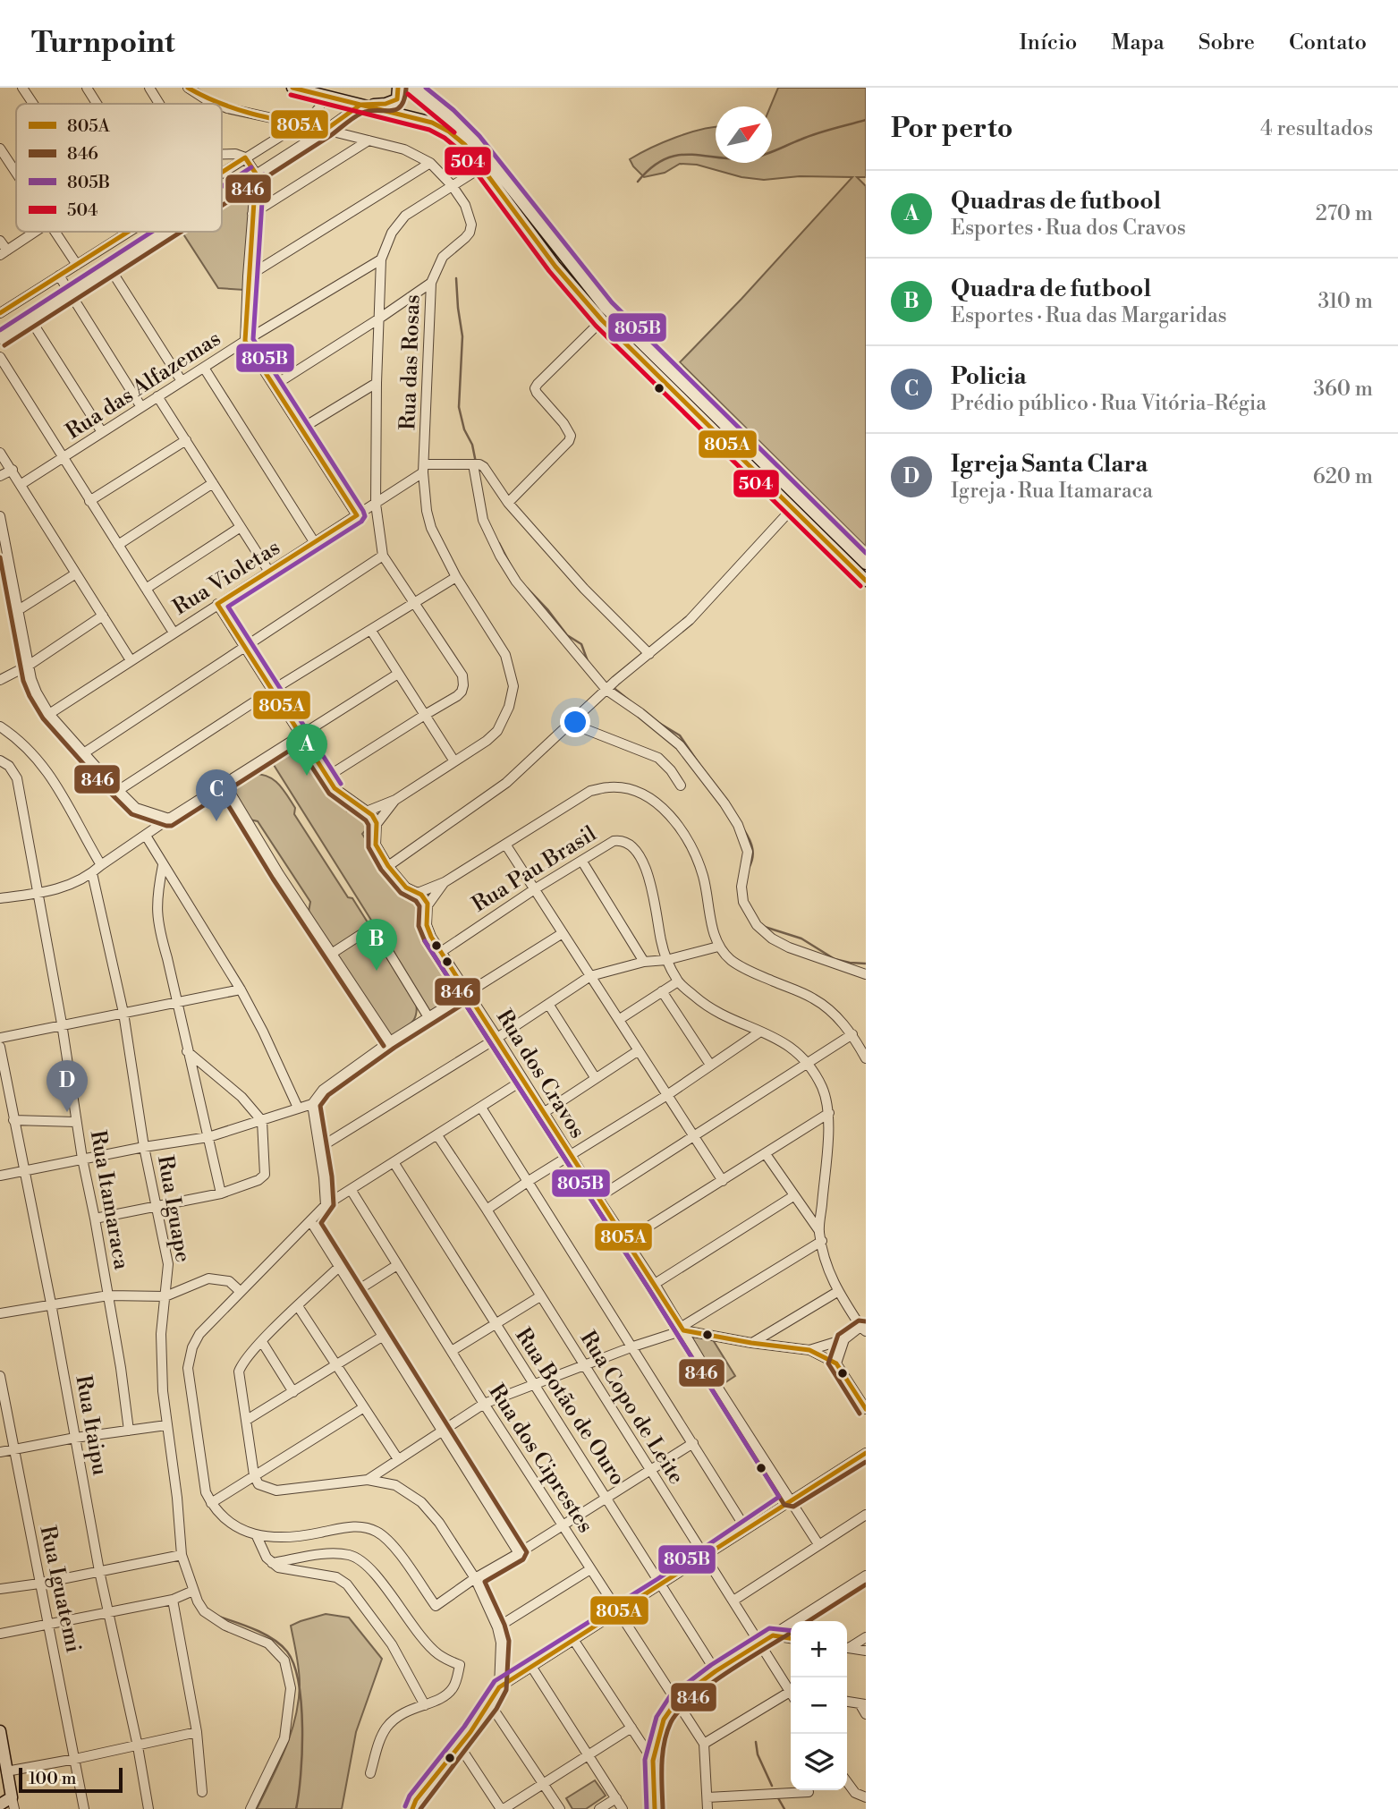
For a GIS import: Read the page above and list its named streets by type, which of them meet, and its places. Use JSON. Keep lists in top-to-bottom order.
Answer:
{
  "streets": {
    "street": [
      "Rua das Rosas",
      "Rua das Alfazemas",
      "Rua Violetas",
      "Rua Pau Brasil",
      "Rua dos Cravos",
      "Rua Itamaraca",
      "Rua Iguape",
      "Rua Botão de Ouro",
      "Rua Copo de Leite",
      "Rua Itaipu",
      "Rua dos Ciprestes",
      "Rua Iguatemi"
    ]
  },
  "crossings": [
    ["Rua das Rosas", "Rua Violetas"],
    ["Rua Pau Brasil", "Rua dos Cravos"]
  ],
  "lines": [
    "transit line 805A",
    "transit line 805B",
    "transit line 846",
    "transit line 504"
  ],
  "legend": [
    "805A",
    "846",
    "805B",
    "504"
  ],
  "scale_bar": "100 m",
  "north": "top right",
  "page": {
    "header": "Turnpoint",
    "nav": [
      "Início",
      "Mapa",
      "Sobre",
      "Contato"
    ],
    "heading": ["Por perto", "4 resultados"],
    "list": [
      {
        "mark": "A",
        "name": "Quadras de futbool",
        "note": "Esportes · Rua dos Cravos",
        "value": "270 m"
      },
      {
        "mark": "B",
        "name": "Quadra de futbool",
        "note": "Esportes · Rua das Margaridas",
        "value": "310 m"
      },
      {
        "mark": "C",
        "name": "Policia",
        "note": "Prédio público · Rua Vitória-Régia",
        "value": "360 m"
      },
      {
        "mark": "D",
        "name": "Igreja Santa Clara",
        "note": "Igreja · Rua Itamaraca",
        "value": "620 m"
      }
    ],
    "pins": [
      "A",
      "C",
      "B",
      "D"
    ],
    "map_buttons": ["+", "−"],
    "scale": "100 m"
  }
}
